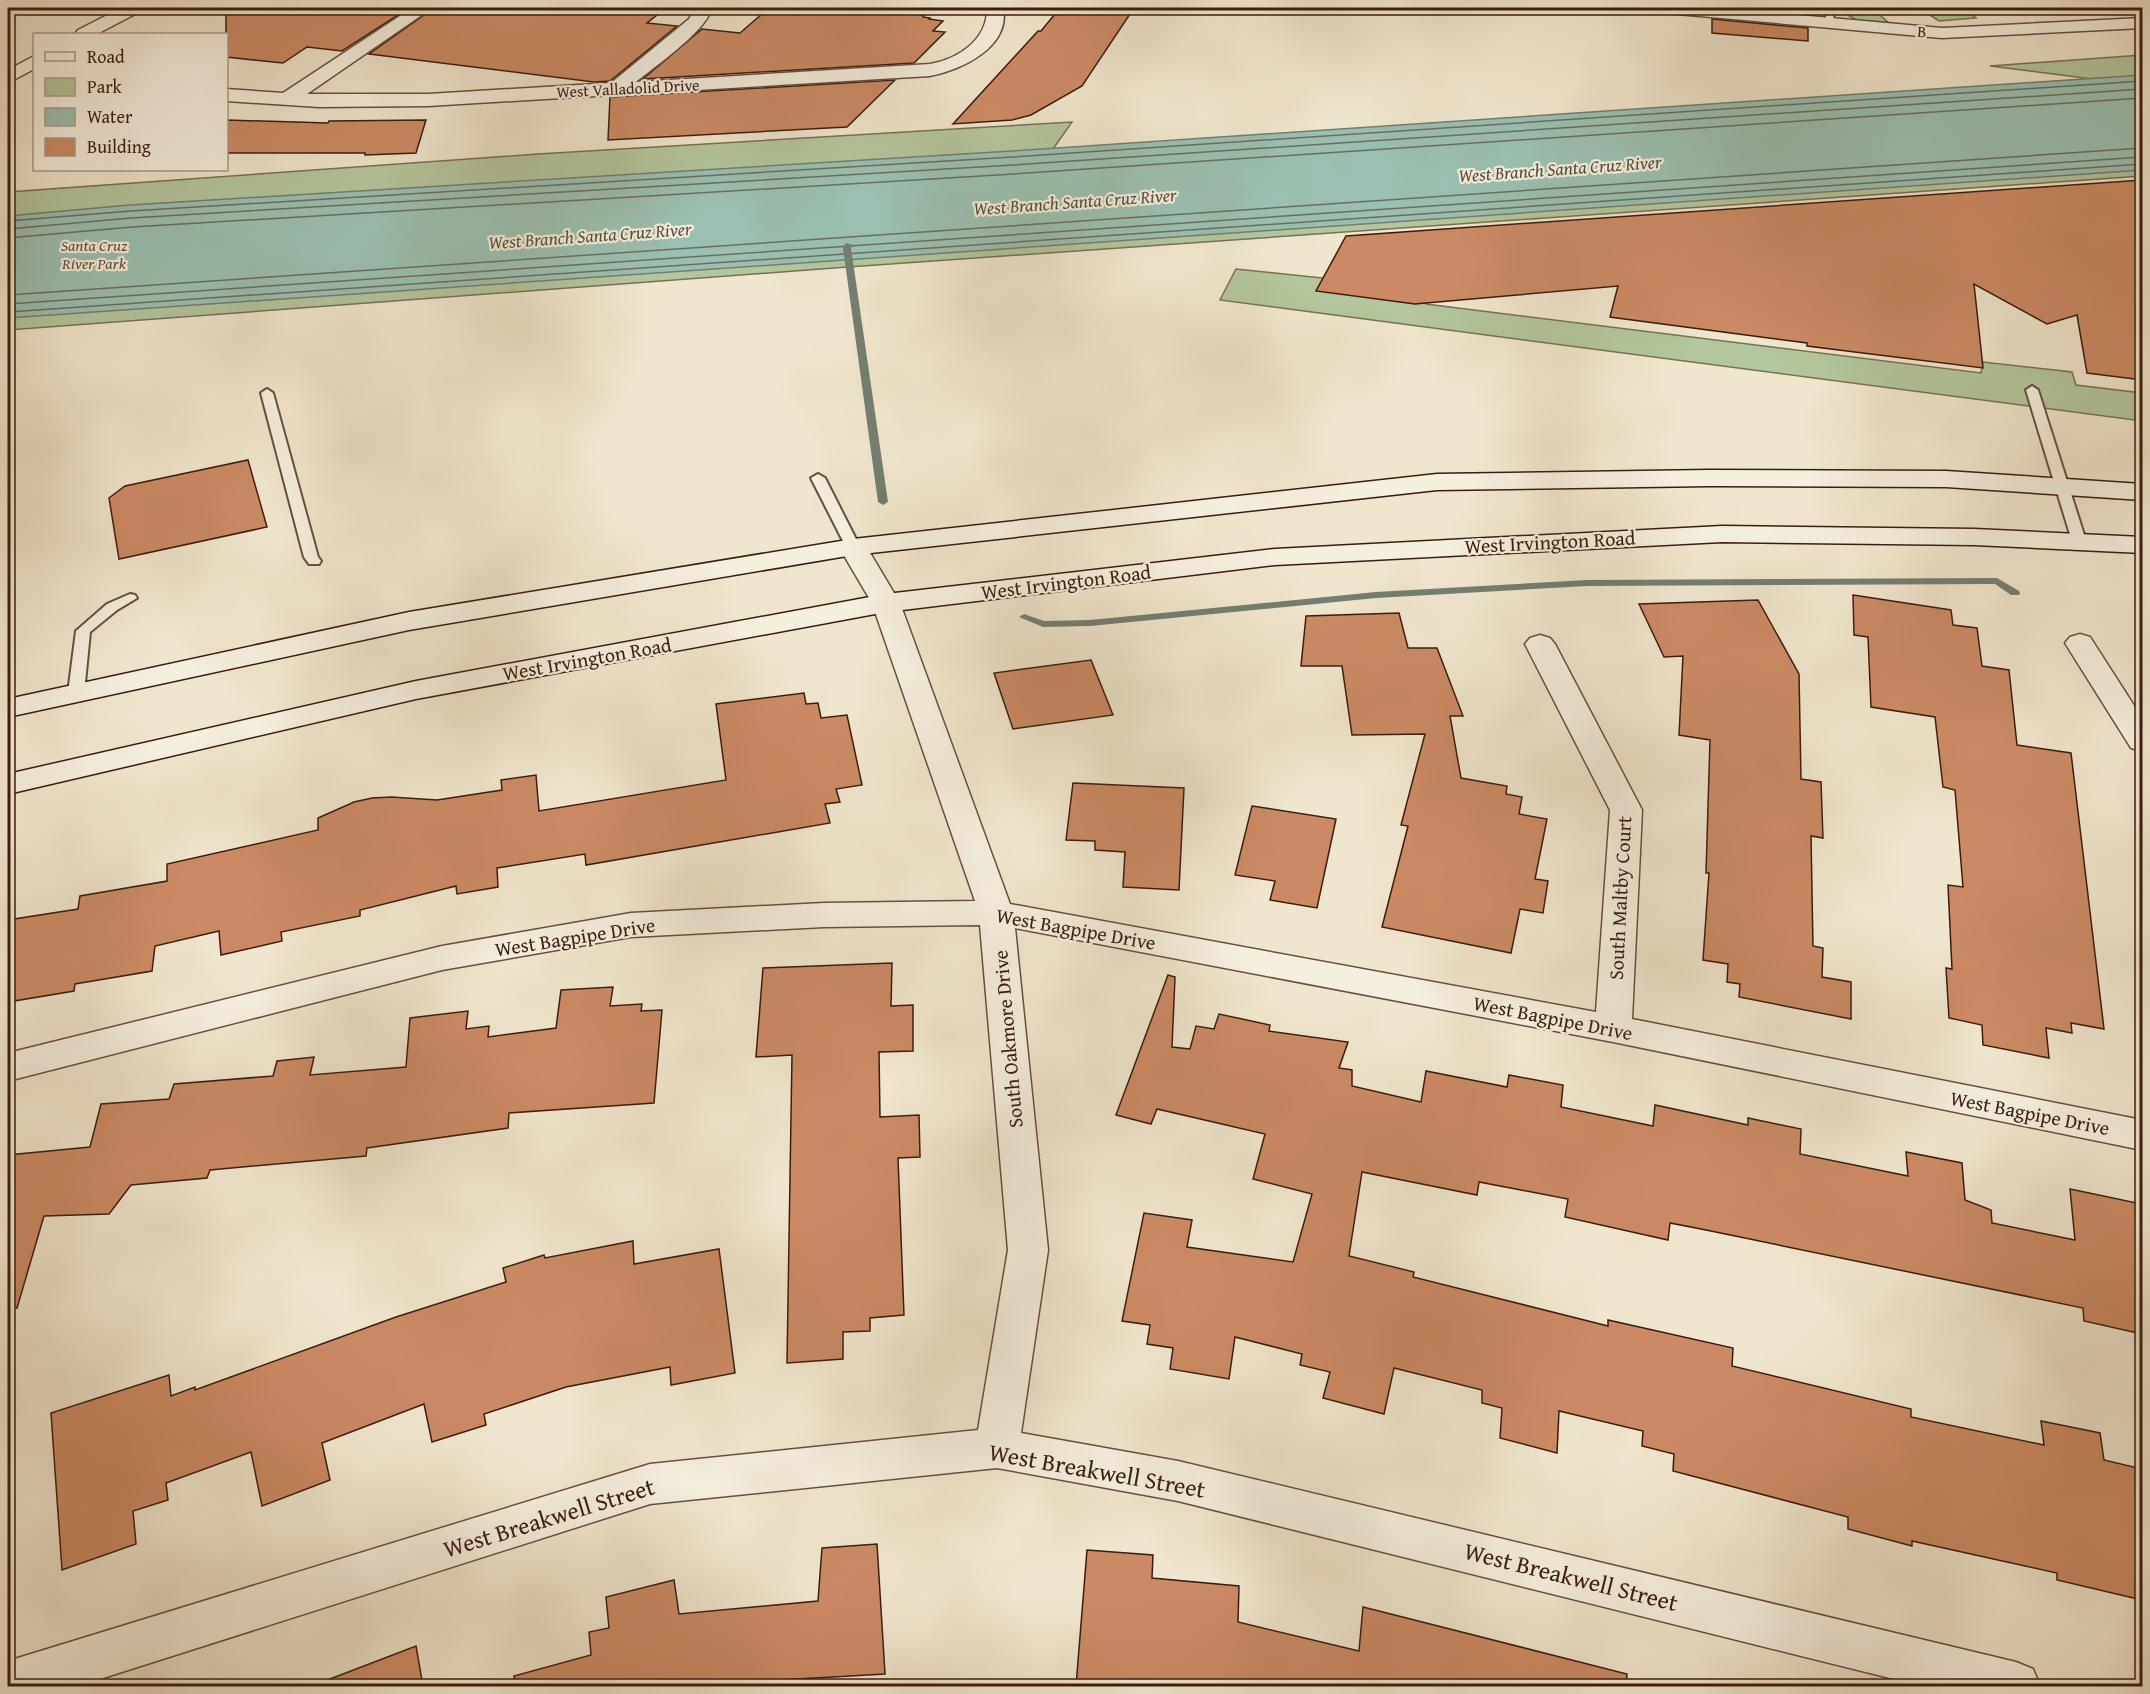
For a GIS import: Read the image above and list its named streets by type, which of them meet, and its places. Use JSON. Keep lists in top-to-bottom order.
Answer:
{
  "streets": {
    "street": [
      "B",
      "West Valladolid Drive",
      "West Irvington Road",
      "South Maltby Court",
      "West Bagpipe Drive",
      "South Oakmore Drive",
      "West Breakwell Street"
    ]
  },
  "crossings": [
    ["West Irvington Road", "South Oakmore Drive"],
    ["South Maltby Court", "West Bagpipe Drive"],
    ["West Bagpipe Drive", "South Oakmore Drive"],
    ["South Oakmore Drive", "West Breakwell Street"]
  ],
  "water": ["West Branch Santa Cruz River"],
  "parks": ["Santa Cruz River Park"],
  "legend": [
    "Road",
    "Park",
    "Water",
    "Building"
  ]
}
